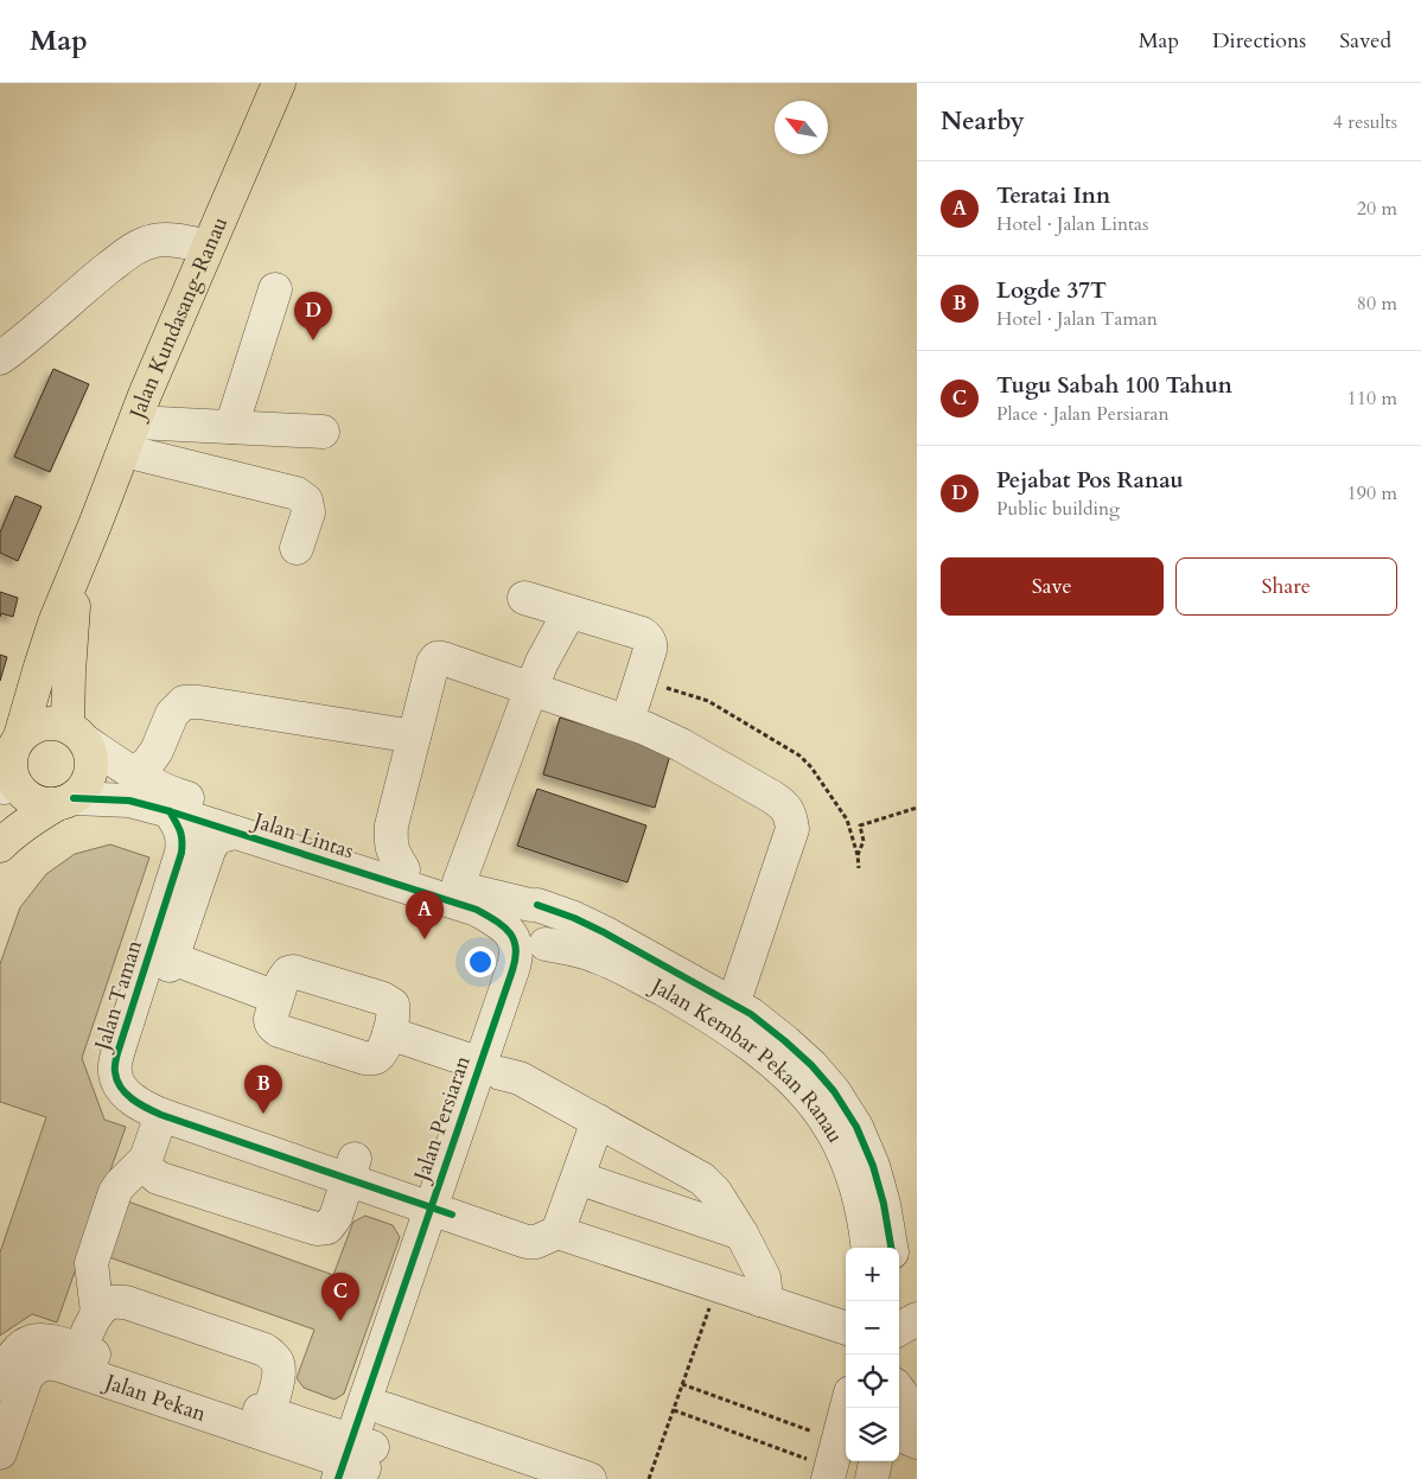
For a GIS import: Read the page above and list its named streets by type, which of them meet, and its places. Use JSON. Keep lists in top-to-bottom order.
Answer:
{
  "streets": {
    "highway": ["Jalan Kundasang-Ranau"],
    "street": [
      "Jalan Lintas",
      "Jalan Taman",
      "Jalan Kembar Pekan Ranau",
      "Jalan Persiaran",
      "Jalan Pekan"
    ]
  },
  "crossings": [
    ["Jalan Kundasang-Ranau", "Jalan Lintas"],
    ["Jalan Lintas", "Jalan Taman"],
    ["Jalan Lintas", "Jalan Kembar Pekan Ranau"],
    ["Jalan Lintas", "Jalan Persiaran"],
    ["Jalan Taman", "Jalan Persiaran"],
    ["Jalan Kembar Pekan Ranau", "Jalan Persiaran"],
    ["Jalan Persiaran", "Jalan Pekan"]
  ],
  "north": "top left",
  "page": {
    "header": "Map",
    "nav": ["Map", "Directions", "Saved"],
    "heading": ["Nearby", "4 results"],
    "list": [
      {
        "mark": "A",
        "name": "Teratai Inn",
        "note": "Hotel · Jalan Lintas",
        "value": "20 m"
      },
      {
        "mark": "B",
        "name": "Logde 37T",
        "note": "Hotel · Jalan Taman",
        "value": "80 m"
      },
      {
        "mark": "C",
        "name": "Tugu Sabah 100 Tahun",
        "note": "Place · Jalan Persiaran",
        "value": "110 m"
      },
      {
        "mark": "D",
        "name": "Pejabat Pos Ranau",
        "note": "Public building",
        "value": "190 m"
      }
    ],
    "pins": [
      "D",
      "A",
      "B",
      "C"
    ],
    "buttons": ["Save", "Share"],
    "map_buttons": ["+", "−"]
  }
}
